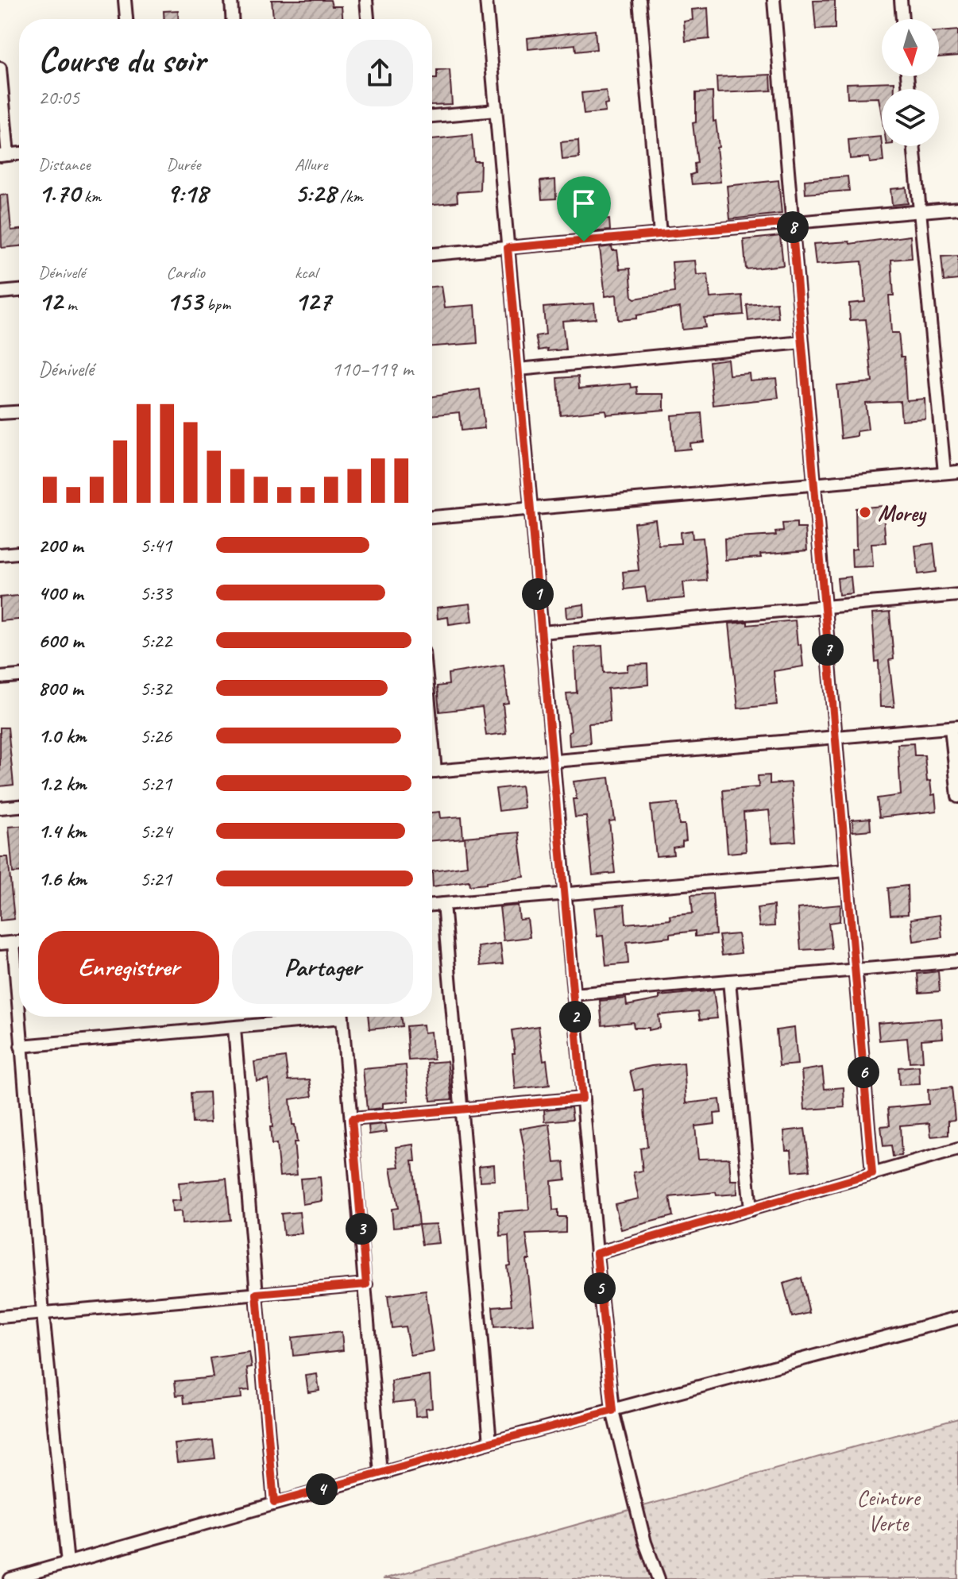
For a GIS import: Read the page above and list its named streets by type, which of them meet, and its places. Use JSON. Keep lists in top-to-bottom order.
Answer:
{
  "parks": ["Ceinture Verte"],
  "places": ["Morey"],
  "north": "bottom",
  "page": {
    "heading": ["Course du soir", "20:05"],
    "stats": [
      ["Distance", "1.70 km"],
      ["Durée", "9:18"],
      ["Allure", "5:28 /km"],
      ["Dénivelé", "12 m"],
      ["Cardio", "153 bpm"],
      ["kcal", "127"]
    ],
    "pins": [
      "8",
      "1",
      "7",
      "2",
      "6",
      "3",
      "5",
      "4"
    ],
    "chart": ["Dénivelé", "110–119 m"],
    "list": [
      {
        "name": "200 m",
        "note": "5:41"
      },
      {
        "name": "400 m",
        "note": "5:33"
      },
      {
        "name": "600 m",
        "note": "5:22"
      },
      {
        "name": "800 m",
        "note": "5:32"
      },
      {
        "name": "1.0 km",
        "note": "5:26"
      },
      {
        "name": "1.2 km",
        "note": "5:21"
      },
      {
        "name": "1.4 km",
        "note": "5:24"
      },
      {
        "name": "1.6 km",
        "note": "5:21"
      }
    ],
    "buttons": ["Enregistrer", "Partager"]
  }
}
